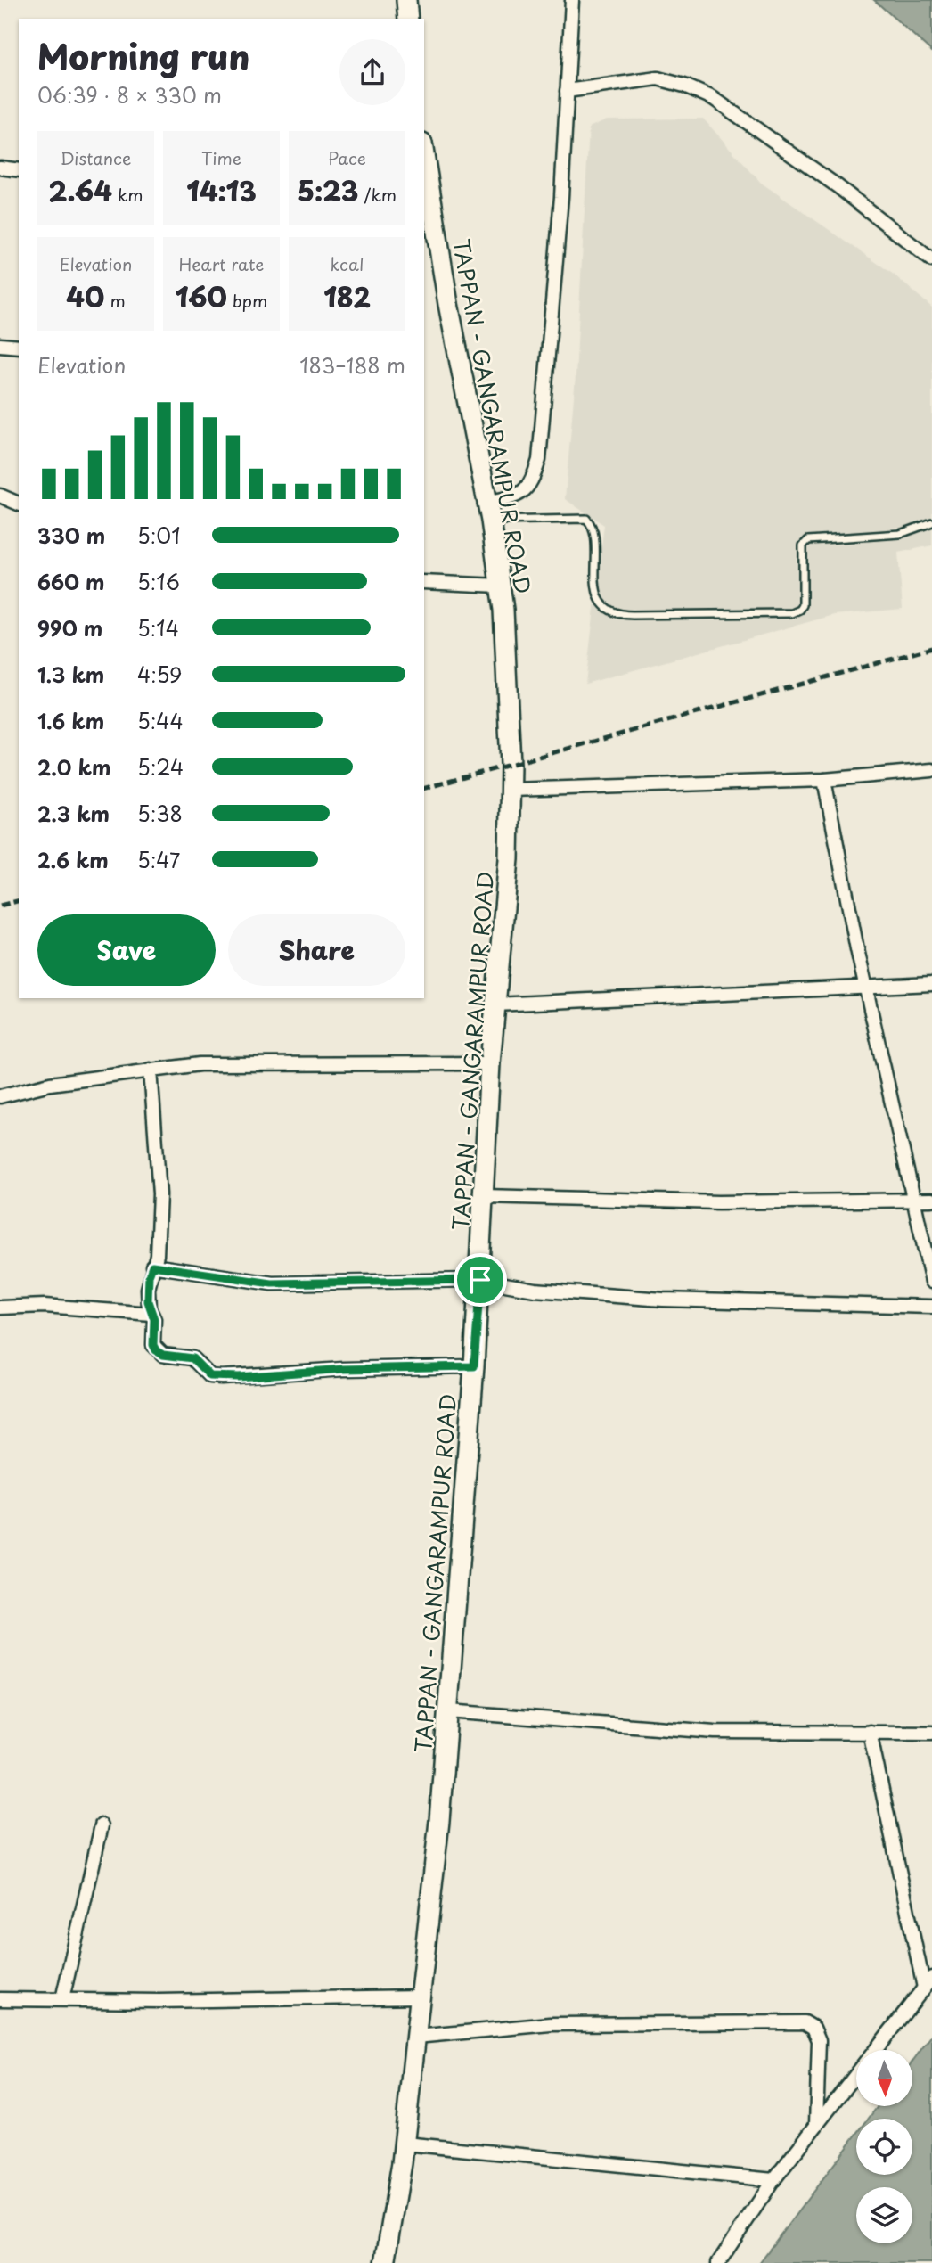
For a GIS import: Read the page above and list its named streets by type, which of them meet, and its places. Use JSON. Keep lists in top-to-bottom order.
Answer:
{
  "streets": {
    "main road": ["TAPPAN - GANGARAMPUR ROAD"]
  },
  "north": "bottom",
  "page": {
    "heading": ["Morning run", "06:39 · 8 × 330 m"],
    "stats": [
      ["Distance", "2.64 km"],
      ["Time", "14:13"],
      ["Pace", "5:23 /km"],
      ["Elevation", "40 m"],
      ["Heart rate", "160 bpm"],
      ["kcal", "182"]
    ],
    "chart": ["Elevation", "183–188 m"],
    "list": [
      {
        "name": "330 m",
        "note": "5:01"
      },
      {
        "name": "660 m",
        "note": "5:16"
      },
      {
        "name": "990 m",
        "note": "5:14"
      },
      {
        "name": "1.3 km",
        "note": "4:59"
      },
      {
        "name": "1.6 km",
        "note": "5:44"
      },
      {
        "name": "2.0 km",
        "note": "5:24"
      },
      {
        "name": "2.3 km",
        "note": "5:38"
      },
      {
        "name": "2.6 km",
        "note": "5:47"
      }
    ],
    "buttons": ["Save", "Share"]
  }
}
